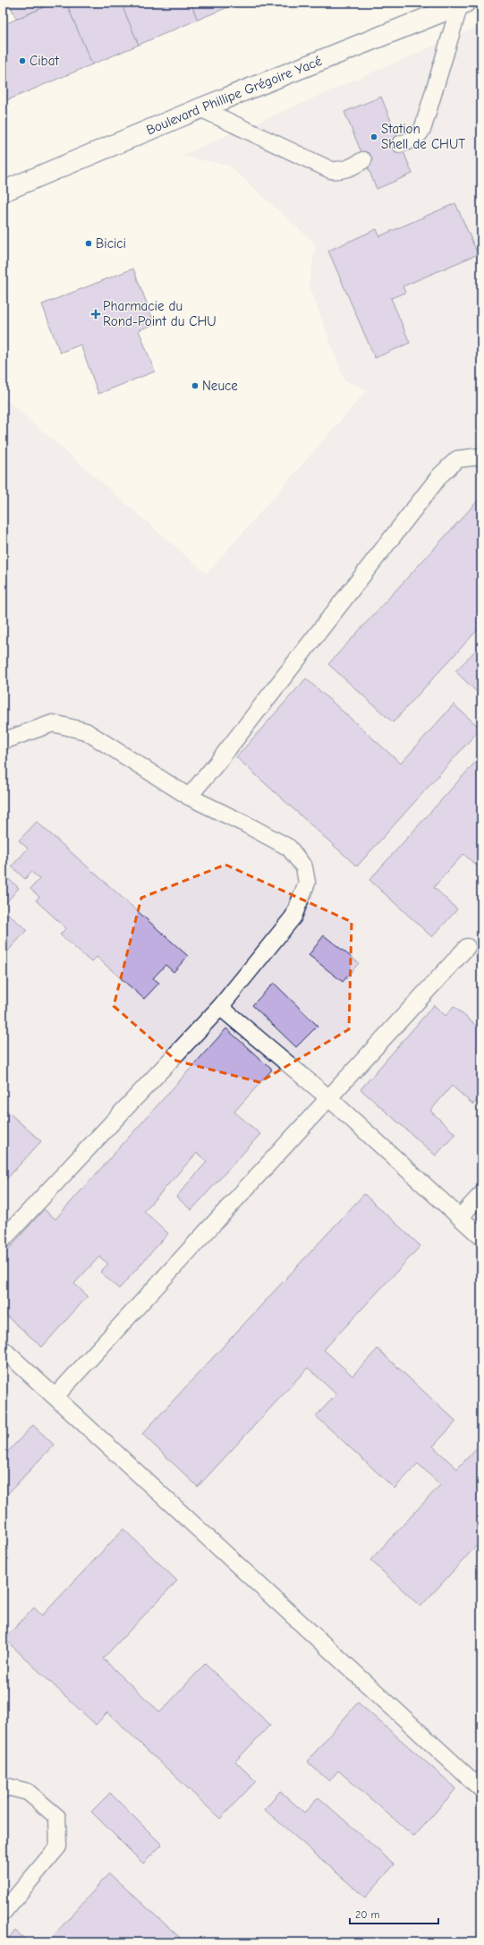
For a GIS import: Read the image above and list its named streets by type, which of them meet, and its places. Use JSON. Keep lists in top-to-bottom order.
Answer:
{
  "streets": {
    "main road": ["Boulevard Phillipe Grégoire Yacé"]
  },
  "places": {
    "other": [
      "Cibat",
      "Station Shell de CHUT",
      "Bicici",
      "Neuce"
    ],
    "health": ["Pharmacie du Rond-Point du CHU"]
  },
  "scale_bar": "20 m"
}
